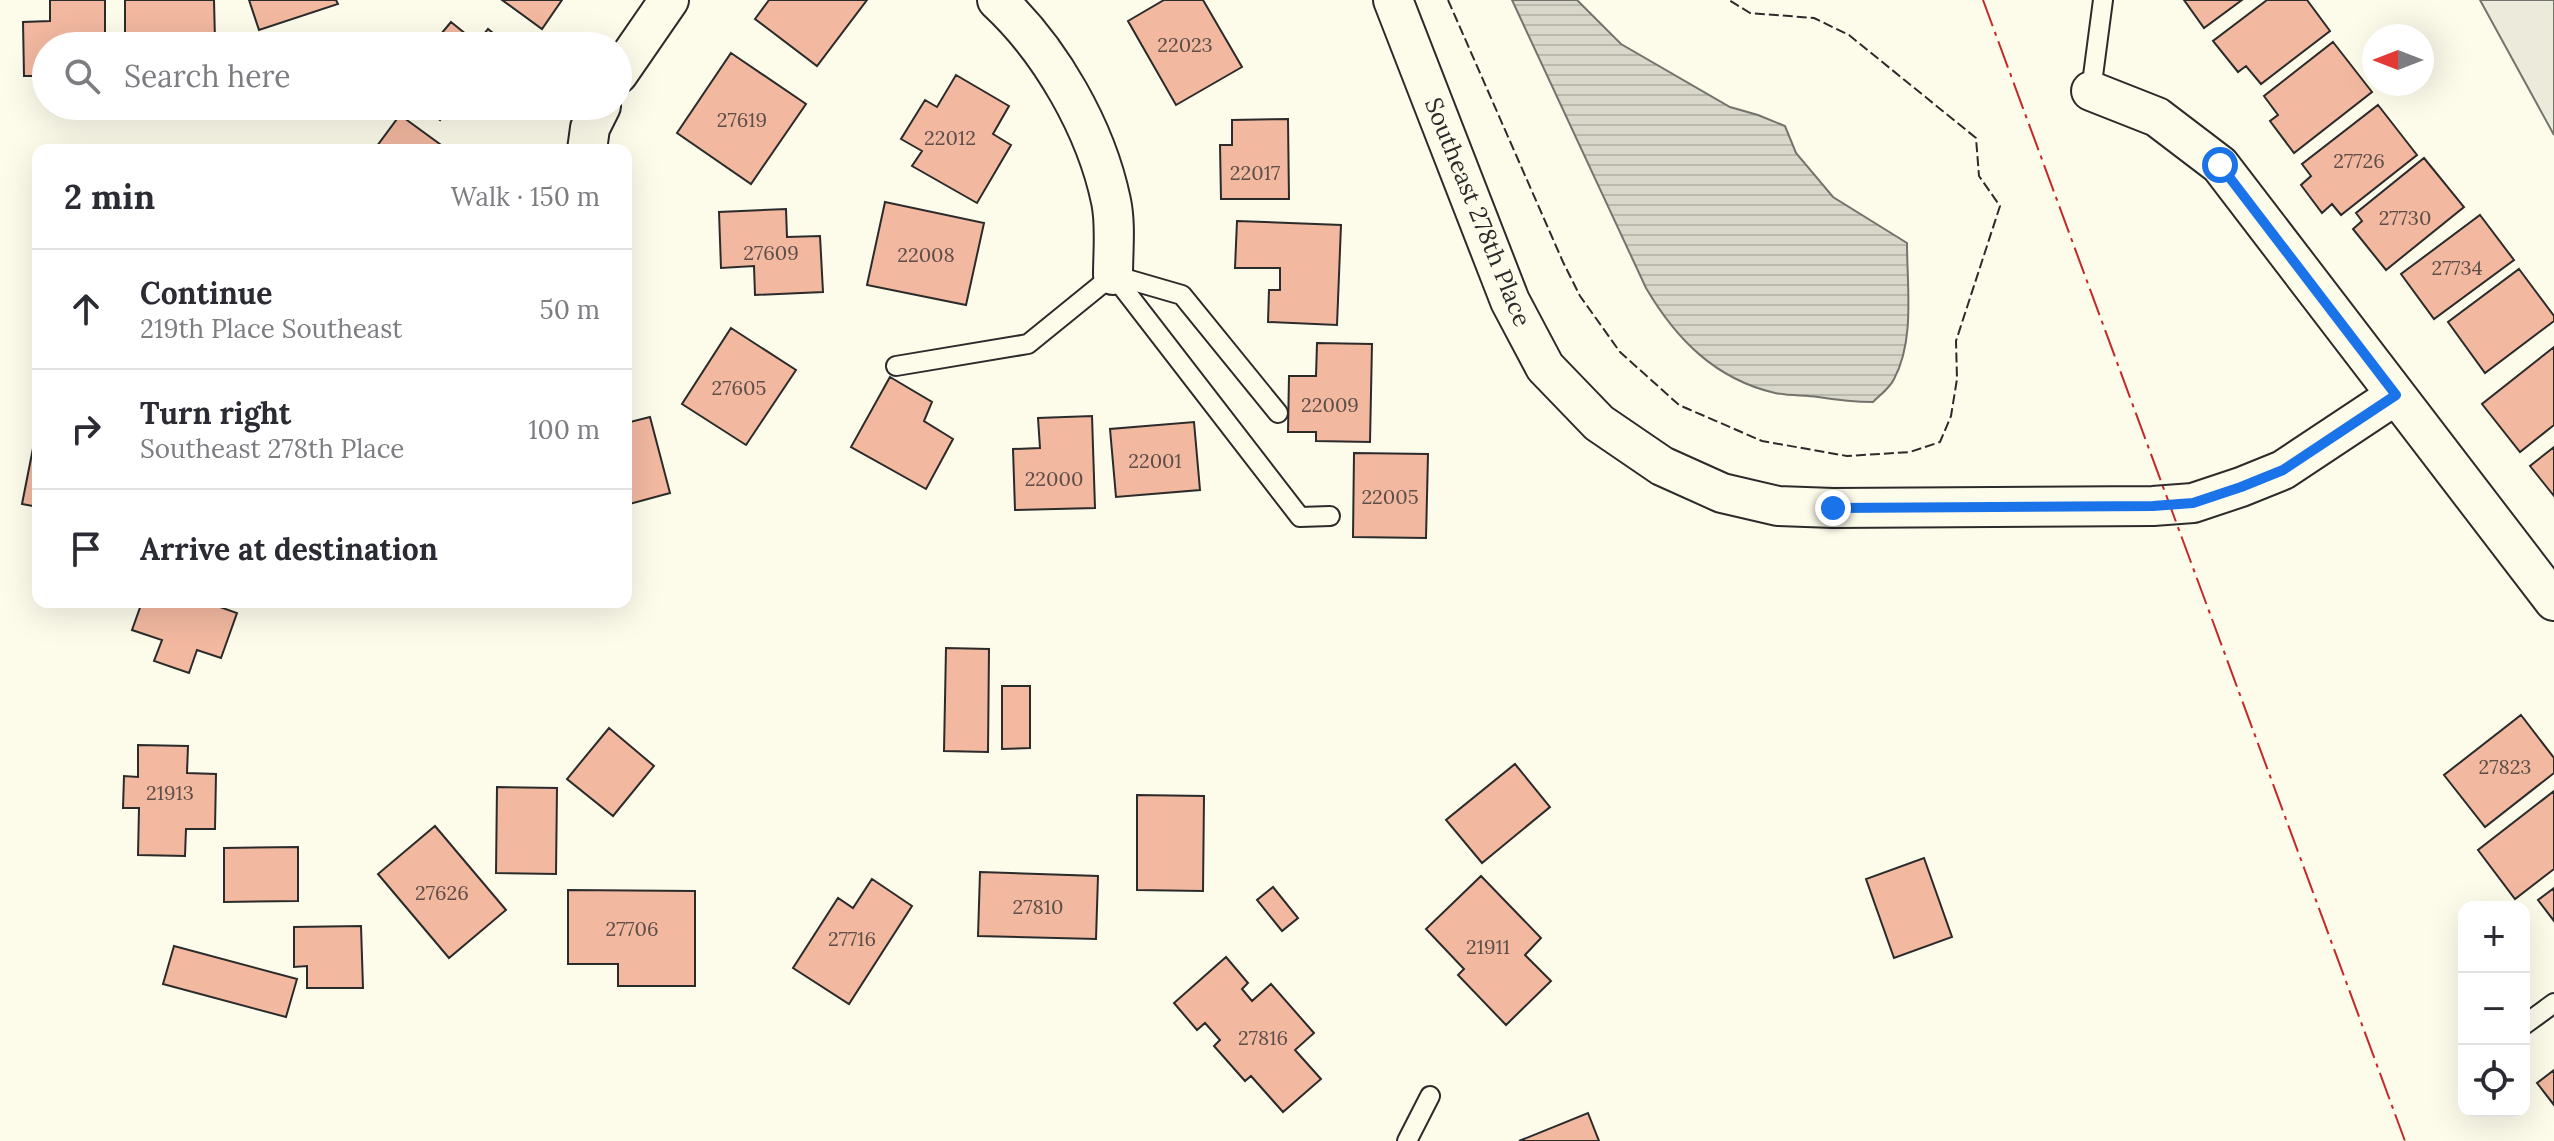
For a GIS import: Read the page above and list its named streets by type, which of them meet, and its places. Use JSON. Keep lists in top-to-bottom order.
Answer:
{
  "streets": {
    "street": ["Southeast 278th Place"]
  },
  "house_numbers": [
    "22023",
    "27619",
    "22012",
    "27726",
    "22017",
    "27730",
    "27609",
    "22008",
    "27734",
    "27605",
    "22009",
    "22001",
    "22000",
    "22005",
    "27823",
    "21913",
    "27626",
    "27810",
    "27706",
    "27716",
    "21911",
    "27816"
  ],
  "north": "left",
  "page": {
    "search": "Search here",
    "heading": ["2 min", "Walk · 150 m"],
    "list": [
      ["Continue", "219th Place Southeast", "50 m"],
      ["Turn right", "Southeast 278th Place", "100 m"],
      "Arrive at destination"
    ],
    "map_buttons": ["+", "−"]
  }
}
